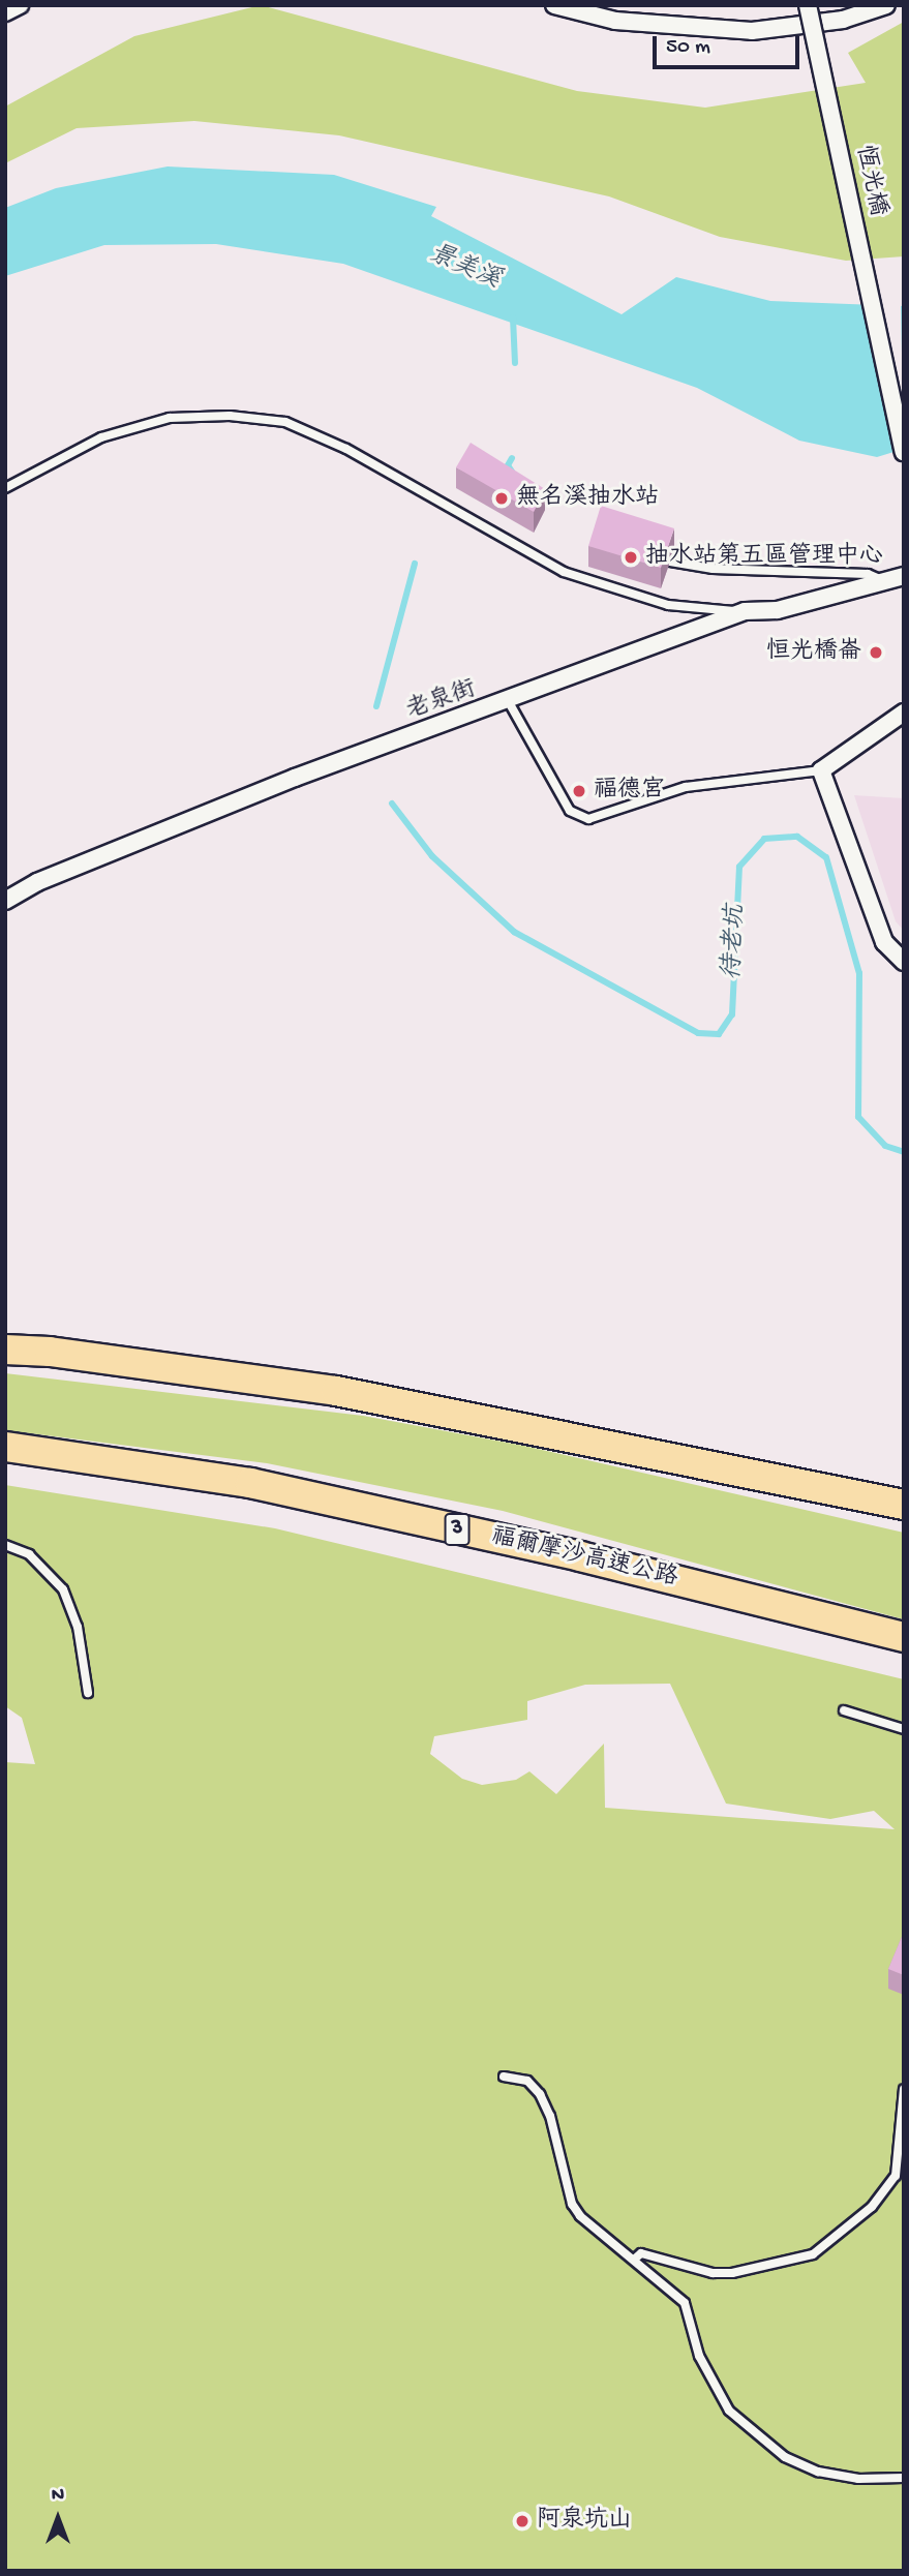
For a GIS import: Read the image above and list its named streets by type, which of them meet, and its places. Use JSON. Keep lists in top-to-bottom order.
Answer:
{
  "streets": {
    "highway": ["3", "福爾摩沙高速公路"],
    "street": ["恆光橋", "老泉街"]
  },
  "water": ["景美溪", "待老坑"],
  "places": [
    "無名溪抽水站",
    "抽水站第五區管理中心",
    "恒光橋崙",
    "福德宮",
    "阿泉坑山"
  ],
  "scale_bar": "50 m",
  "north": "top"
}
